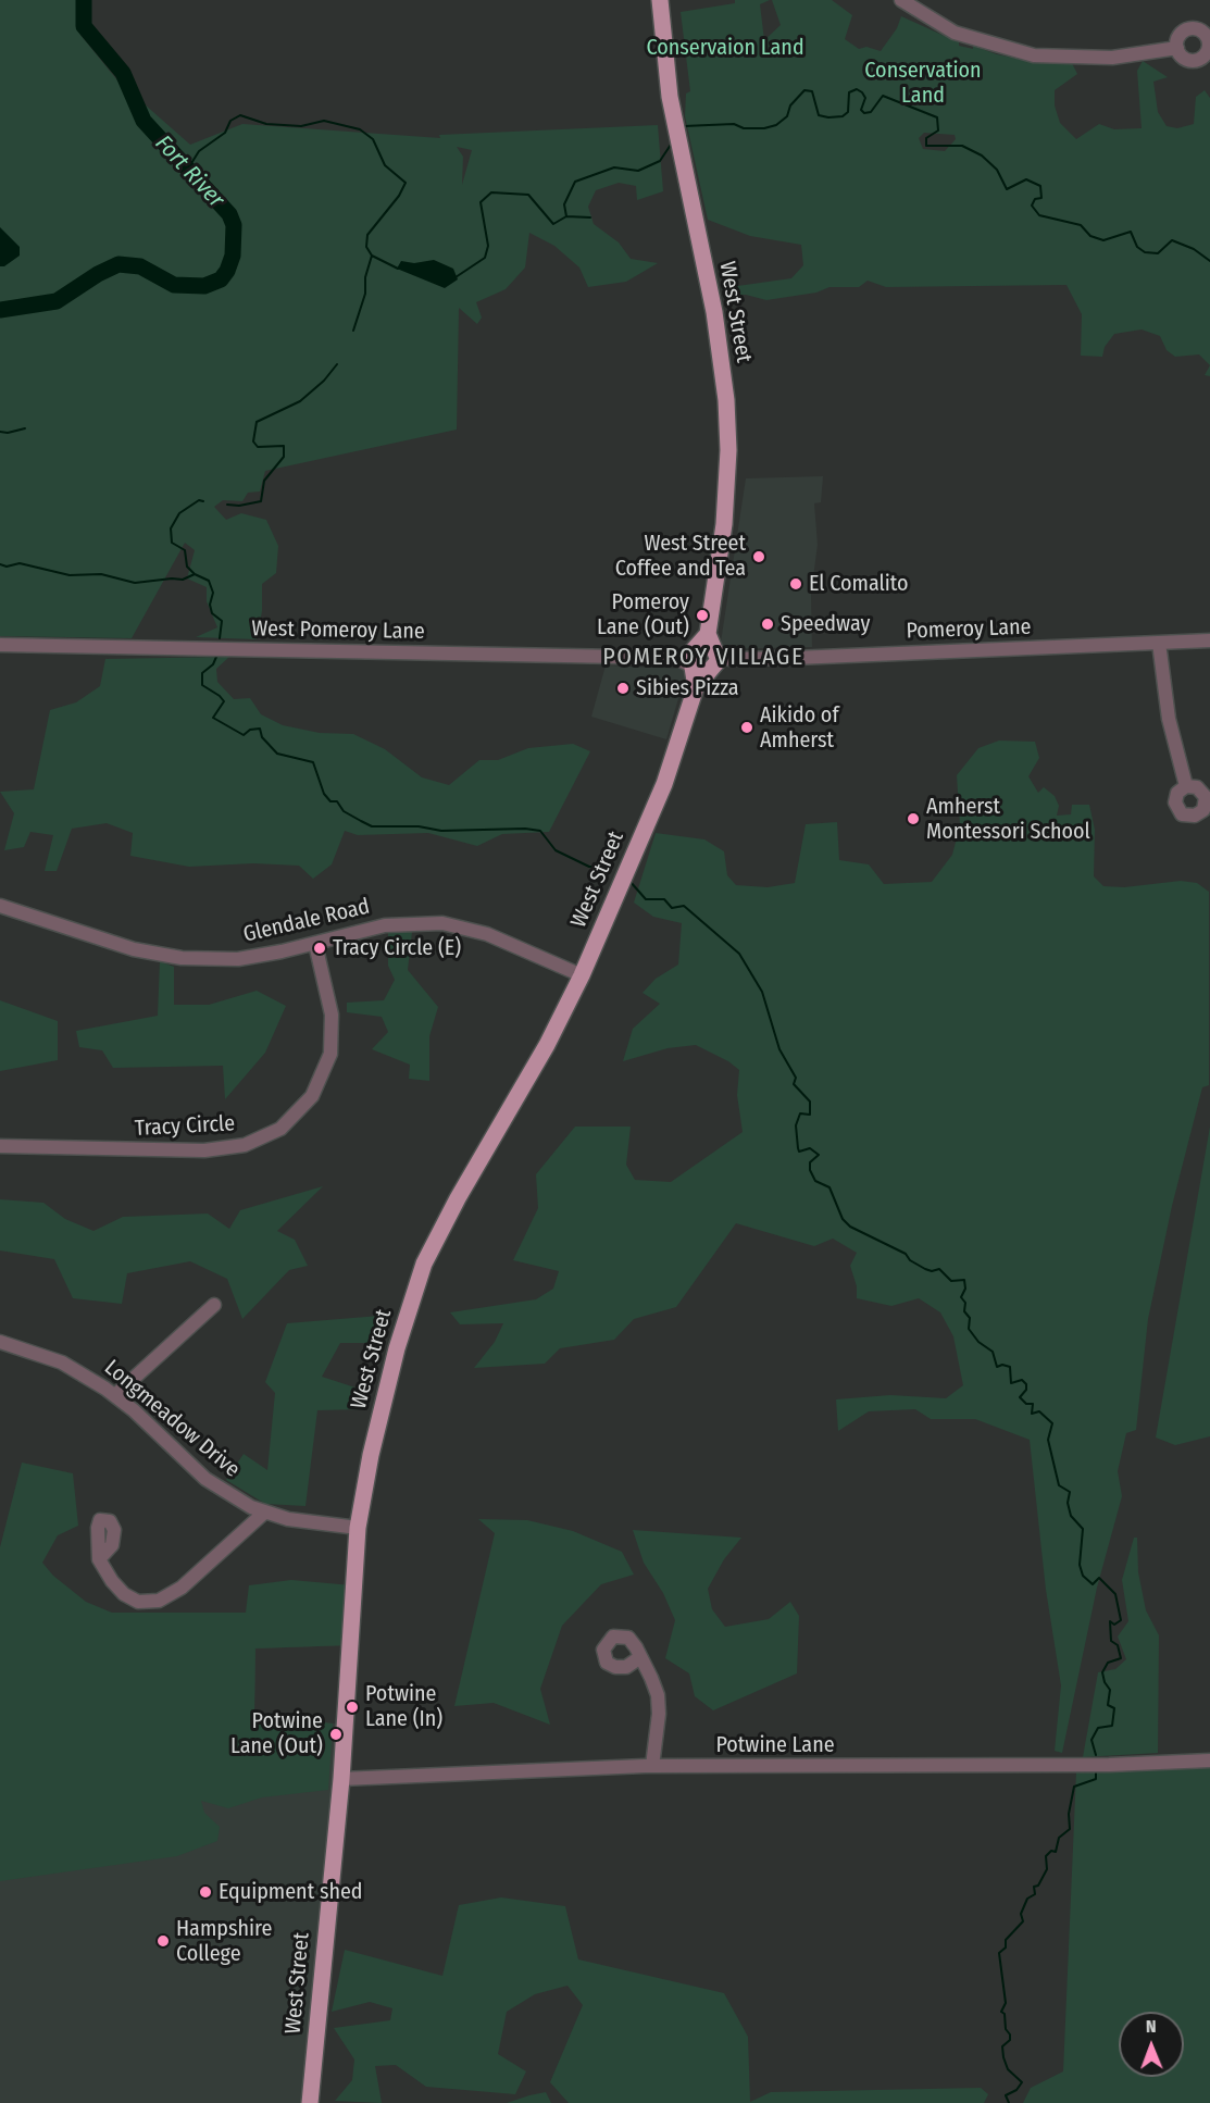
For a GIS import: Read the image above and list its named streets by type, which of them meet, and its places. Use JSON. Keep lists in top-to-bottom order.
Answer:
{
  "streets": {
    "main road": ["West Street"],
    "street": [
      "Pomeroy Lane",
      "West Pomeroy Lane",
      "Glendale Road",
      "Tracy Circle",
      "Longmeadow Drive",
      "Potwine Lane"
    ]
  },
  "crossings": [
    ["West Street", "Pomeroy Lane"],
    ["West Street", "West Pomeroy Lane"],
    ["West Street", "Glendale Road"],
    ["West Street", "Longmeadow Drive"],
    ["West Street", "Potwine Lane"],
    ["Pomeroy Lane", "West Pomeroy Lane"],
    ["Glendale Road", "Tracy Circle"]
  ],
  "districts": ["POMEROY VILLAGE"],
  "water": ["Fort River"],
  "parks": ["Conservaion Land", "Conservation Land"],
  "places": [
    "West Street Coffee and Tea",
    "El Comalito",
    "Pomeroy Lane (Out)",
    "Speedway",
    "Sibies Pizza",
    "Aikido of Amherst",
    "Amherst Montessori School",
    "Tracy Circle (E)",
    "Potwine Lane (In)",
    "Potwine Lane (Out)",
    "Equipment shed",
    "Hampshire College"
  ],
  "north": "top"
}
